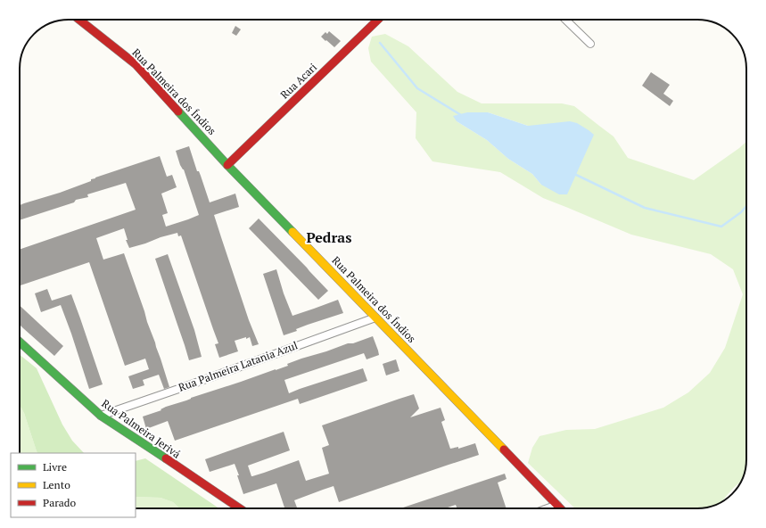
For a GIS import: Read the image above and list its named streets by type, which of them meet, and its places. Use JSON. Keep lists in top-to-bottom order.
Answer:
{
  "streets": {
    "street": [
      "Rua Acari",
      "Rua Palmeira dos Índios",
      "Rua Palmeira Latania Azul",
      "Rua Palmeira Jerivá"
    ]
  },
  "crossings": [
    ["Rua Acari", "Rua Palmeira dos Índios"],
    ["Rua Palmeira dos Índios", "Rua Palmeira Latania Azul"],
    ["Rua Palmeira Latania Azul", "Rua Palmeira Jerivá"]
  ],
  "districts": ["Pedras"],
  "legend": ["Livre", "Lento", "Parado"]
}
